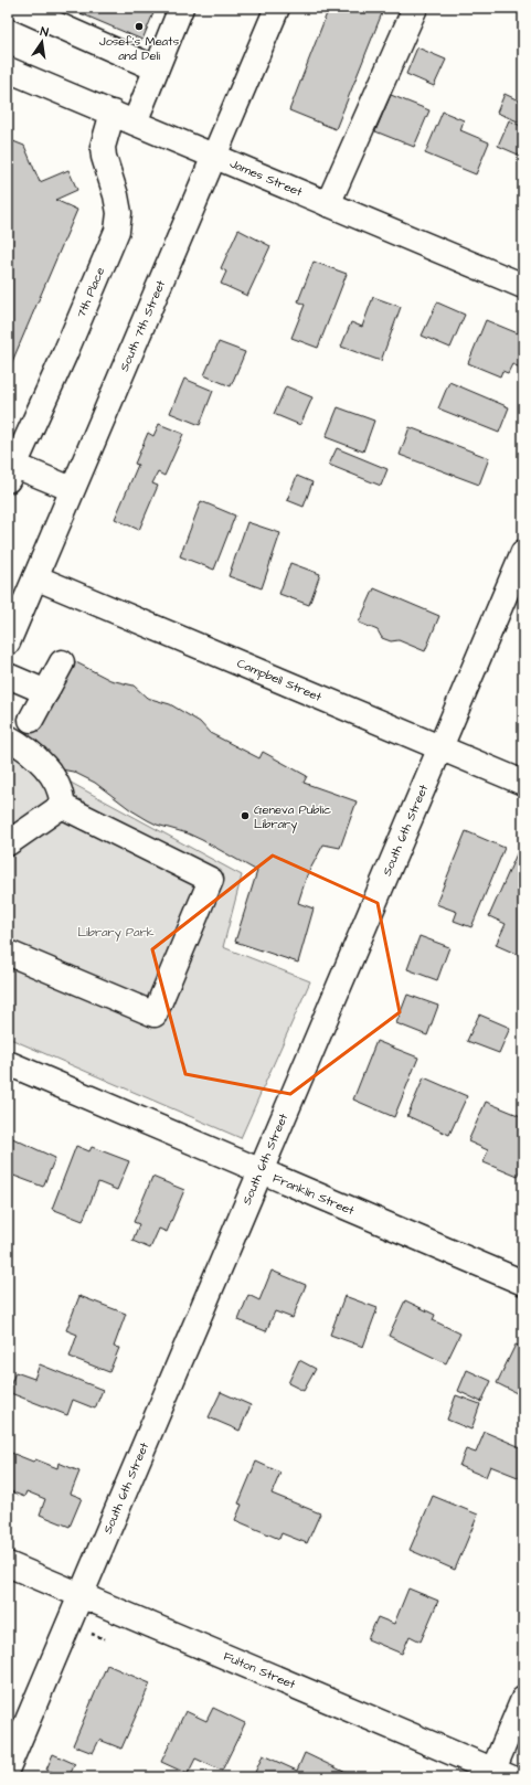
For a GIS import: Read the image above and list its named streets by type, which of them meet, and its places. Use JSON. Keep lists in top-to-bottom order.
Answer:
{
  "streets": {
    "street": [
      "James Street",
      "7th Place",
      "South 7th Street",
      "Campbell Street",
      "South 6th Street",
      "Franklin Street",
      "Fulton Street"
    ]
  },
  "crossings": [
    ["James Street", "7th Place"],
    ["James Street", "South 7th Street"],
    ["South 7th Street", "Campbell Street"],
    ["Campbell Street", "South 6th Street"],
    ["South 6th Street", "Franklin Street"],
    ["South 6th Street", "Fulton Street"]
  ],
  "parks": ["Library Park"],
  "places": ["Josef's Meats and Deli", "Geneva Public Library"],
  "north": "top"
}
